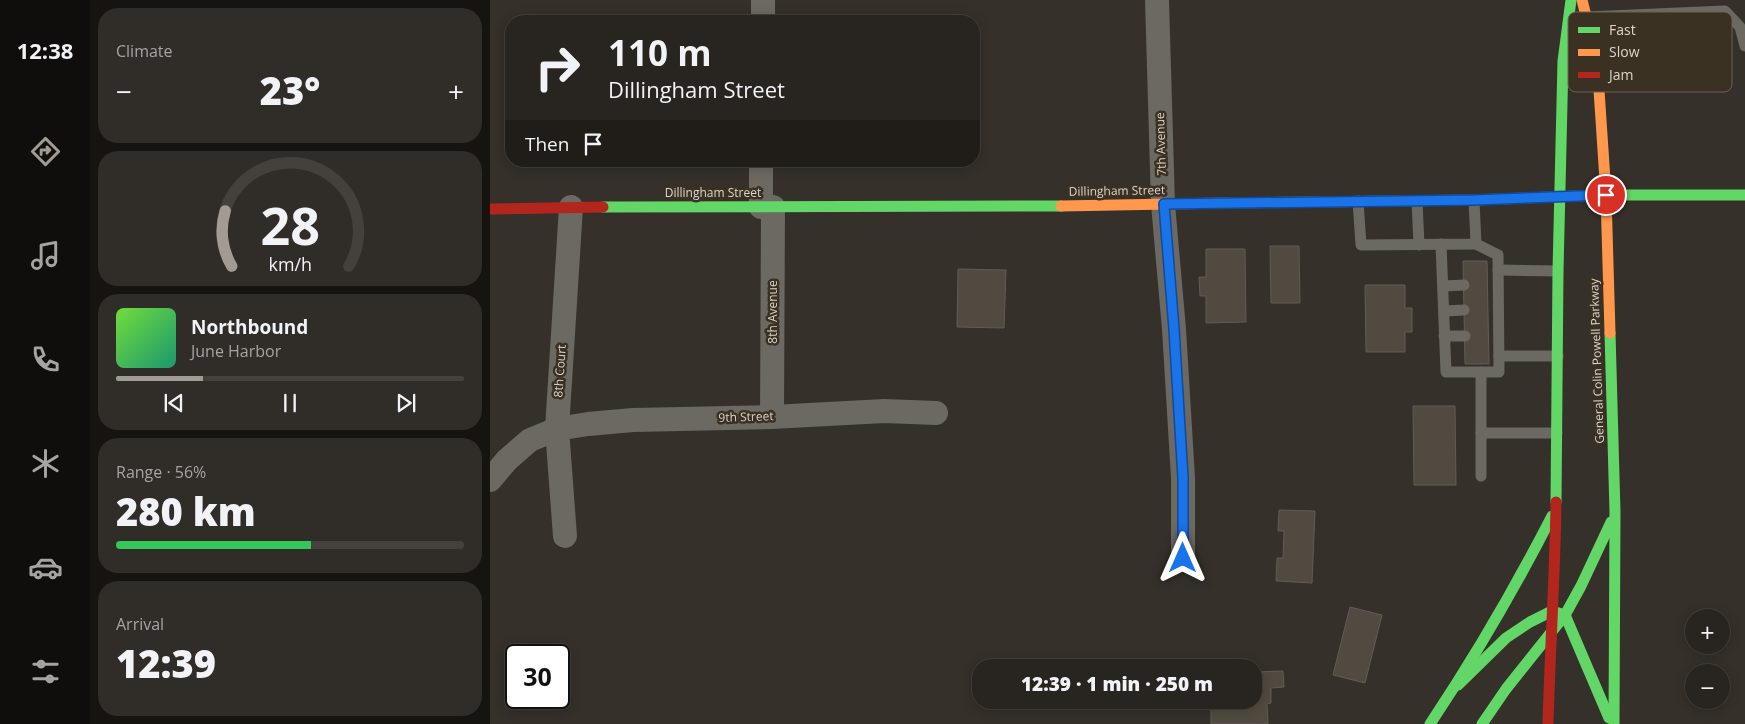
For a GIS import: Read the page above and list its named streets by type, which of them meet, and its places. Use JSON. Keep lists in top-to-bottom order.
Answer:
{
  "streets": {
    "main road": ["Dillingham Street", "General Colin Powell Parkway"],
    "street": [
      "7th Avenue",
      "8th Avenue",
      "8th Court",
      "9th Street"
    ]
  },
  "crossings": [
    ["7th Avenue", "Dillingham Street"],
    ["Dillingham Street", "8th Avenue"],
    ["Dillingham Street", "General Colin Powell Parkway"],
    ["Dillingham Street", "8th Court"],
    ["8th Avenue", "9th Street"],
    ["8th Court", "9th Street"]
  ],
  "legend": ["Fast", "Slow", "Jam"],
  "page": {
    "tabs": "12:38",
    "tile": [
      "Climate",
      ["Range · 56%", "280 km"],
      ["Arrival", "12:39"]
    ],
    "turn": ["110 m", "Dillingham Street"],
    "heat": ["−", "23°", "+"],
    "then": "Then",
    "song": ["Northbound", "June Harbor"],
    "map_buttons": ["+", "−"],
    "limit": "30",
    "trip": "12:39 · 1 min · 250 m",
    "gauge": ["28", "km/h"]
  }
}
